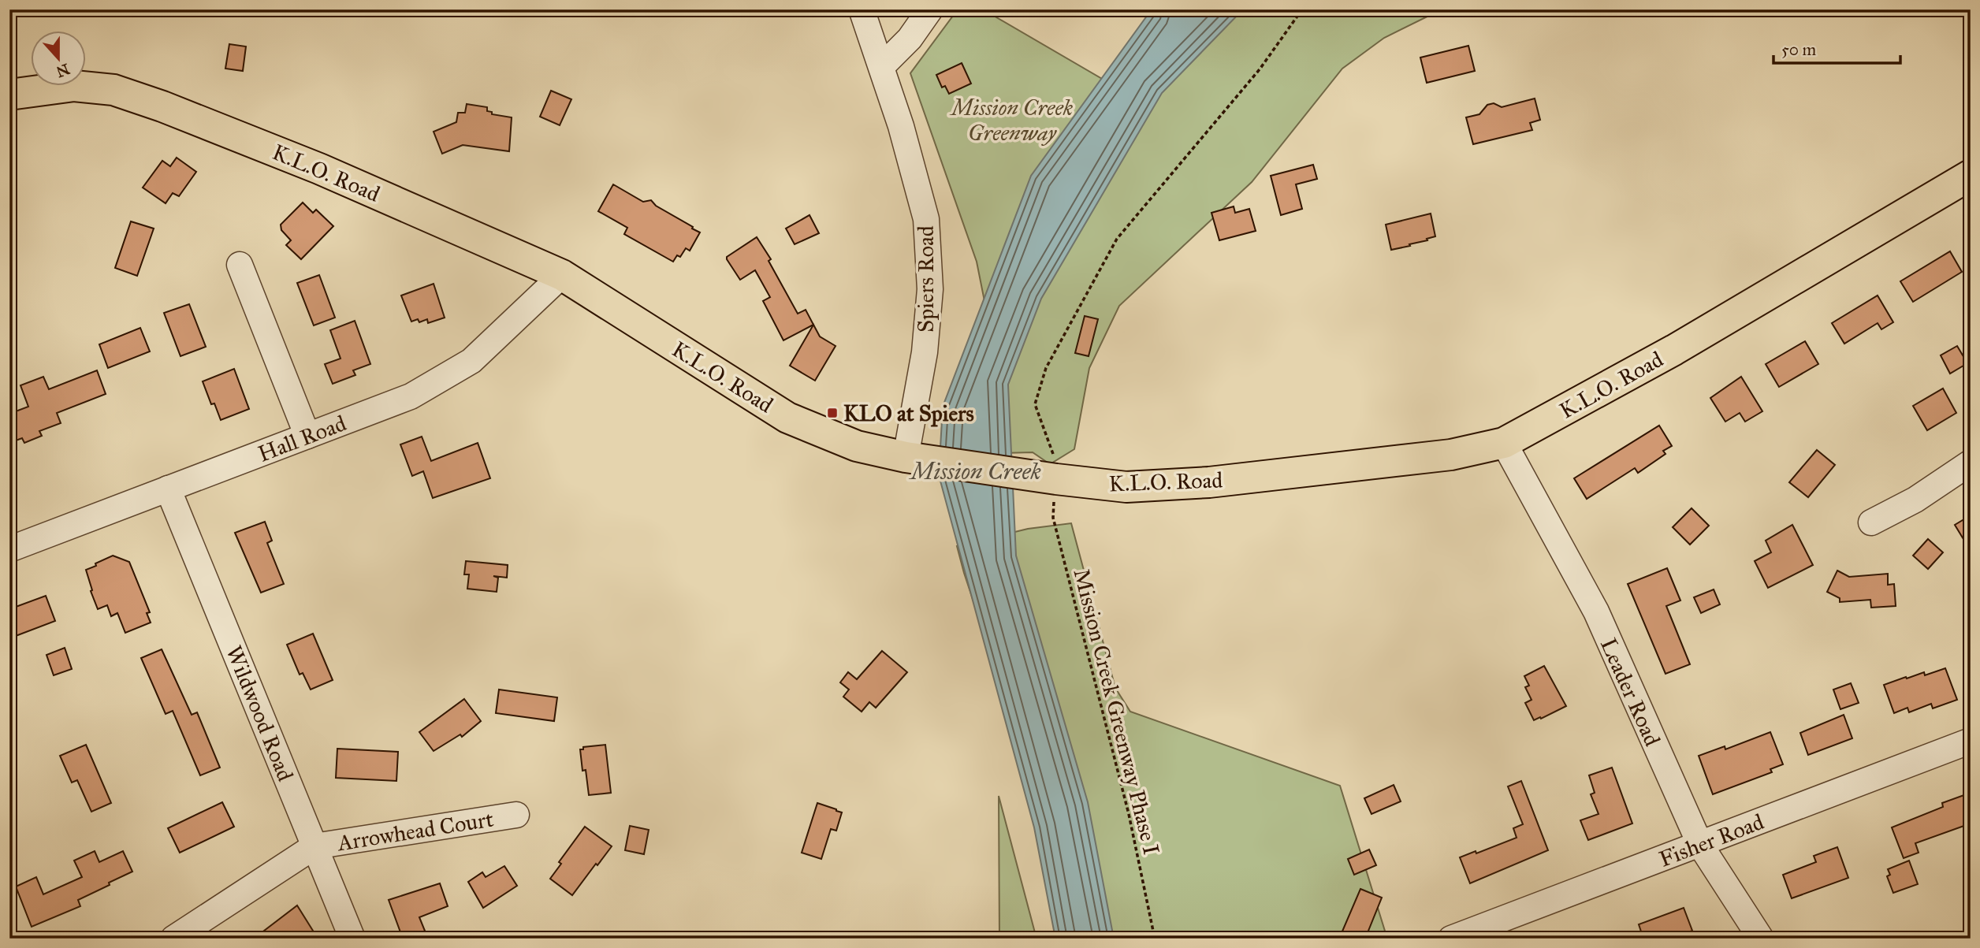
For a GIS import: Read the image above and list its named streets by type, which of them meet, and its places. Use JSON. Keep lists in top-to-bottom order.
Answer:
{
  "streets": {
    "main road": ["K.L.O. Road"],
    "street": [
      "Spiers Road",
      "Hall Road",
      "Leader Road",
      "Wildwood Road",
      "Arrowhead Court",
      "Fisher Road"
    ],
    "path": ["Mission Creek Greenway Phase I"]
  },
  "crossings": [
    ["K.L.O. Road", "Spiers Road"],
    ["K.L.O. Road", "Hall Road"],
    ["K.L.O. Road", "Leader Road"],
    ["K.L.O. Road", "Mission Creek Greenway Phase I"],
    ["Hall Road", "Wildwood Road"],
    ["Leader Road", "Fisher Road"],
    ["Wildwood Road", "Arrowhead Court"]
  ],
  "water": ["Mission Creek"],
  "parks": ["Mission Creek Greenway"],
  "places": {
    "transit": ["KLO at Spiers"]
  },
  "scale_bar": "50 m",
  "north": "bottom"
}
